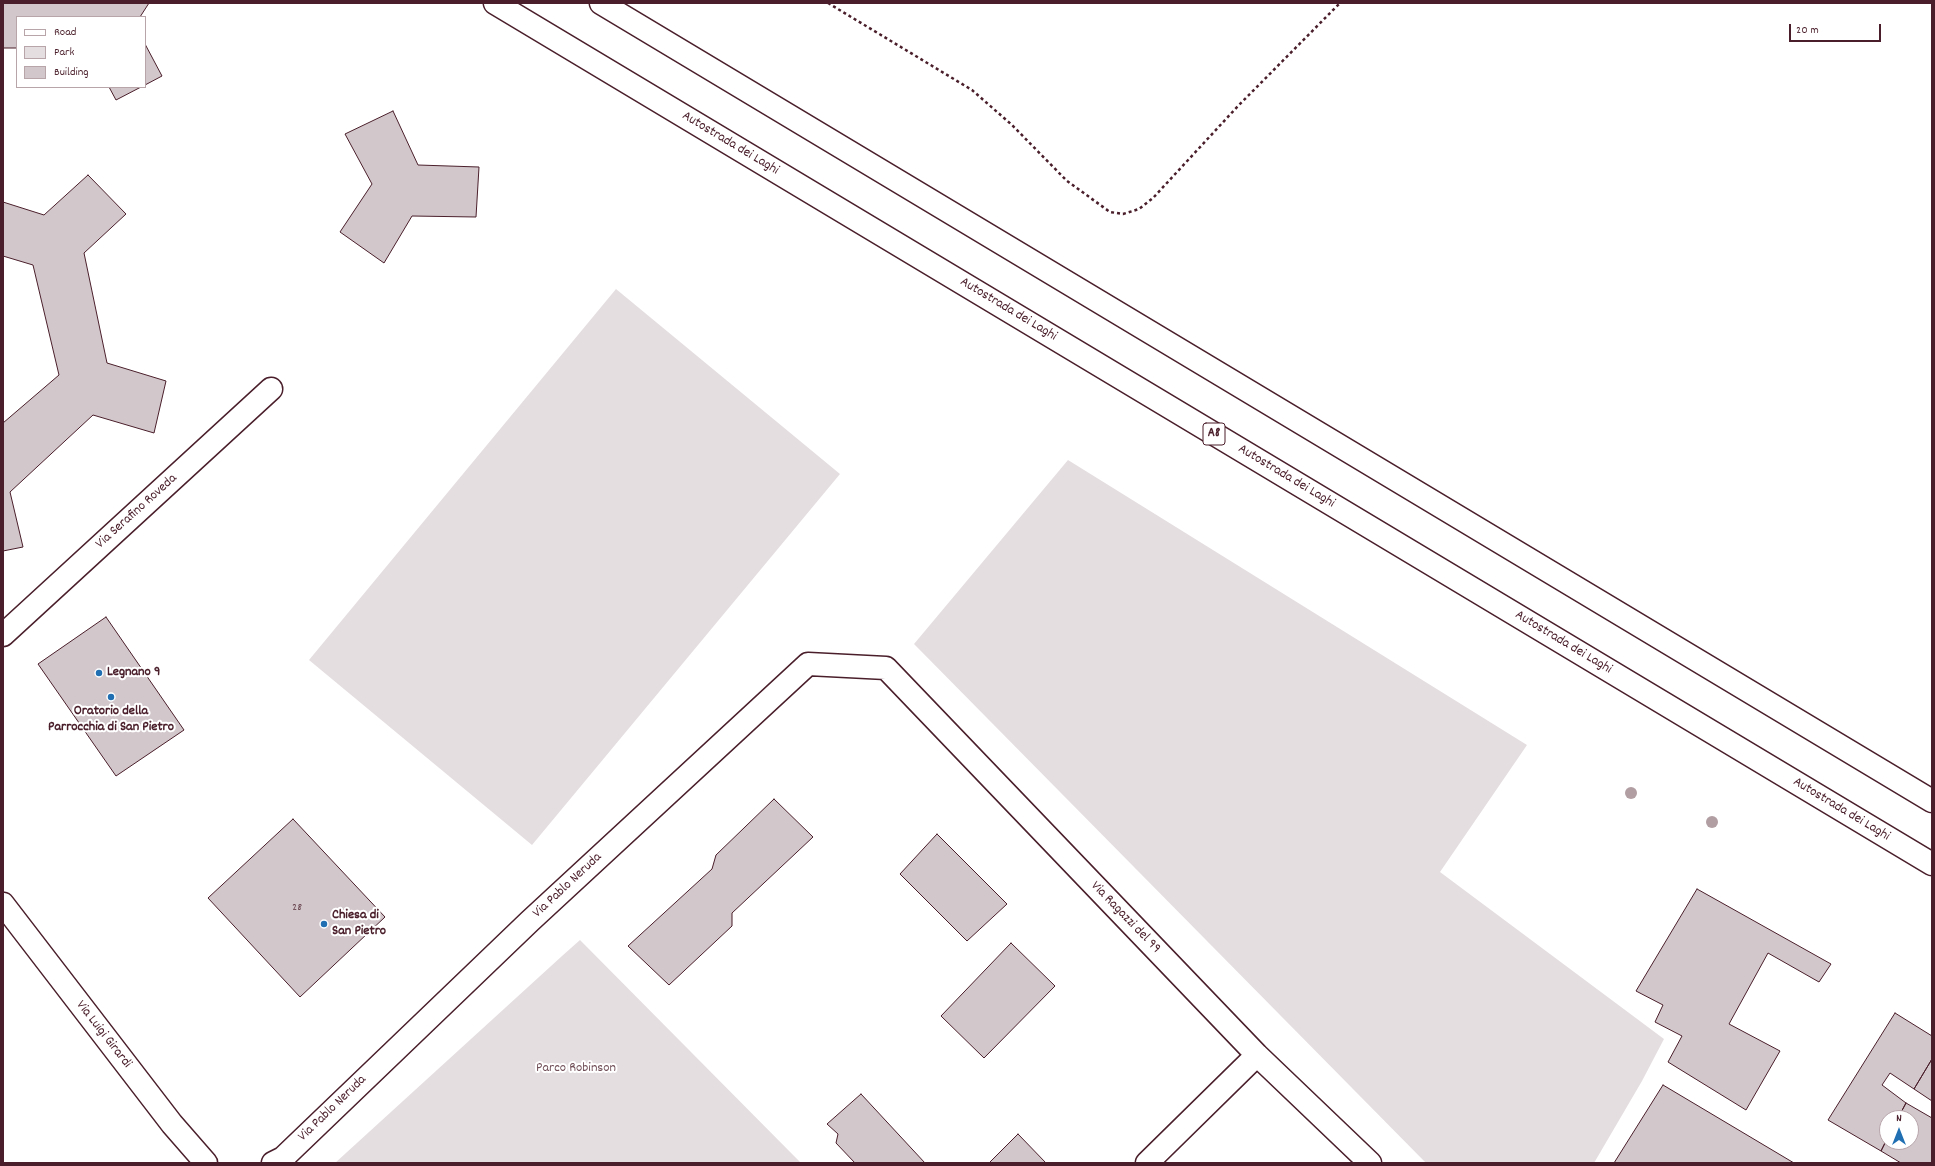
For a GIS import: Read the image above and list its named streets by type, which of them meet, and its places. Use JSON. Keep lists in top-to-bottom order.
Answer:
{
  "streets": {
    "main road": [
      "Autostrada dei Laghi",
      "A8",
      "Via Serafino Roveda",
      "Via Pablo Neruda",
      "Via Ragazzi del 99",
      "Via Luigi Girardi"
    ]
  },
  "crossings": [
    ["Via Pablo Neruda", "Via Ragazzi del 99"]
  ],
  "parks": ["Parco Robinson"],
  "places": ["Legnano 9", "Oratorio della Parrocchia di San Pietro", "Chiesa di San Pietro"],
  "house_numbers": ["28"],
  "legend": ["Road", "Park", "Building"],
  "scale_bar": "20 m",
  "north": "top"
}
